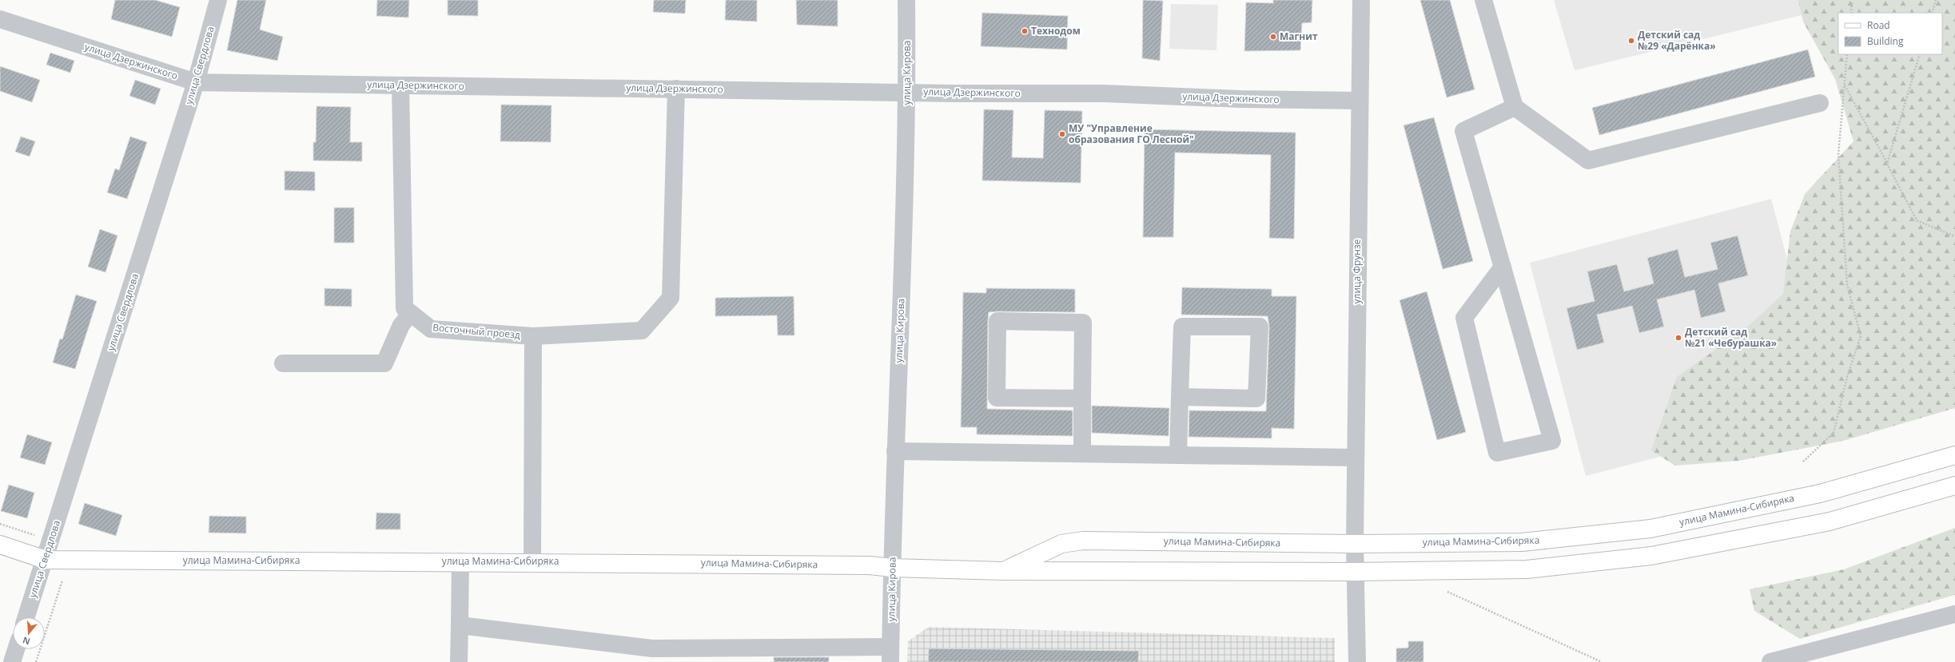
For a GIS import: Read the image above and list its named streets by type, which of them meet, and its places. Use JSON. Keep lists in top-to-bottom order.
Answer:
{
  "streets": {
    "main road": ["улица Мамина-Сибиряка"],
    "street": [
      "улица Дзержинского",
      "улица Свердлова",
      "улица Кирова",
      "улица Фрунзе",
      "Восточный проезд"
    ]
  },
  "crossings": [
    ["улица Дзержинского", "улица Свердлова"],
    ["улица Дзержинского", "улица Кирова"],
    ["улица Дзержинского", "улица Фрунзе"],
    ["улица Дзержинского", "Восточный проезд"],
    ["улица Свердлова", "улица Мамина-Сибиряка"],
    ["улица Кирова", "улица Мамина-Сибиряка"],
    ["улица Фрунзе", "улица Мамина-Сибиряка"],
    ["Восточный проезд", "улица Мамина-Сибиряка"]
  ],
  "places": [
    "Технодом",
    "Магнит",
    "Детский сад №29 «Дарёнка»",
    "МУ \"Управление образования ГО Лесной\"",
    "Детский сад №21 «Чебурашка»"
  ],
  "legend": ["Road", "Building"],
  "north": "bottom"
}
